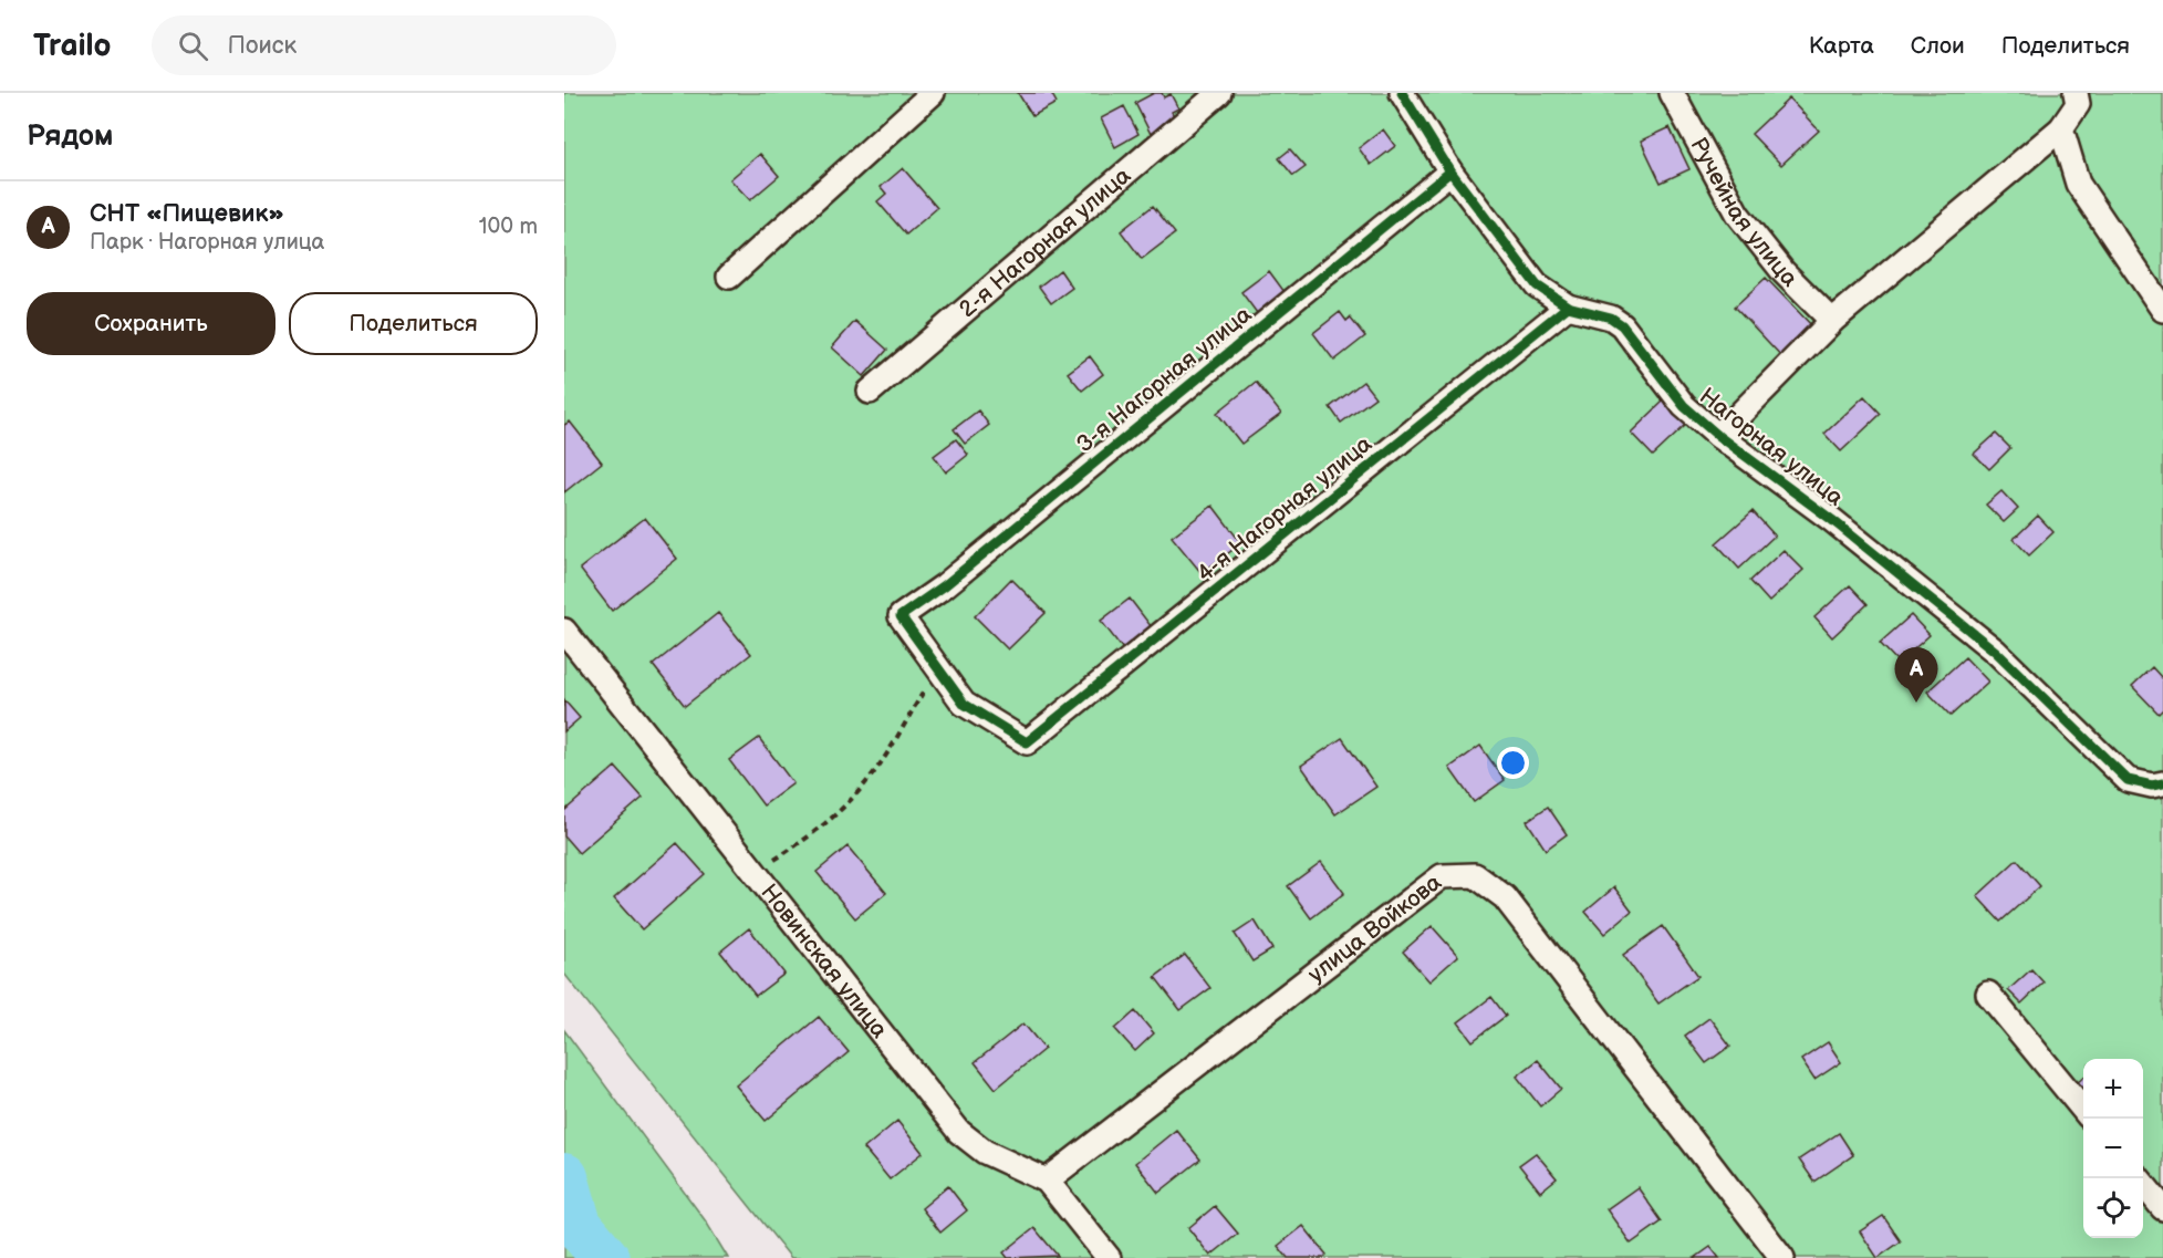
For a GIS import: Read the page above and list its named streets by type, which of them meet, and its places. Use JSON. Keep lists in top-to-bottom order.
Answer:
{
  "streets": {
    "street": [
      "Ручейная улица",
      "2-я Нагорная улица",
      "3-я Нагорная улица",
      "Нагорная улица",
      "4-я Нагорная улица",
      "улица Войкова",
      "Новинская улица"
    ]
  },
  "crossings": [
    ["3-я Нагорная улица", "Нагорная улица"],
    ["3-я Нагорная улица", "4-я Нагорная улица"],
    ["Нагорная улица", "4-я Нагорная улица"],
    ["улица Войкова", "Новинская улица"]
  ],
  "page": {
    "header": "Trailo",
    "search": "Поиск",
    "nav": ["Карта", "Слои", "Поделиться"],
    "heading": "Рядом",
    "list": [
      {
        "mark": "A",
        "name": "СНТ «Пищевик»",
        "note": "Парк · Нагорная улица",
        "value": "100 m"
      }
    ],
    "buttons": ["Сохранить", "Поделиться"],
    "pins": "A",
    "map_buttons": ["+", "−"]
  }
}
